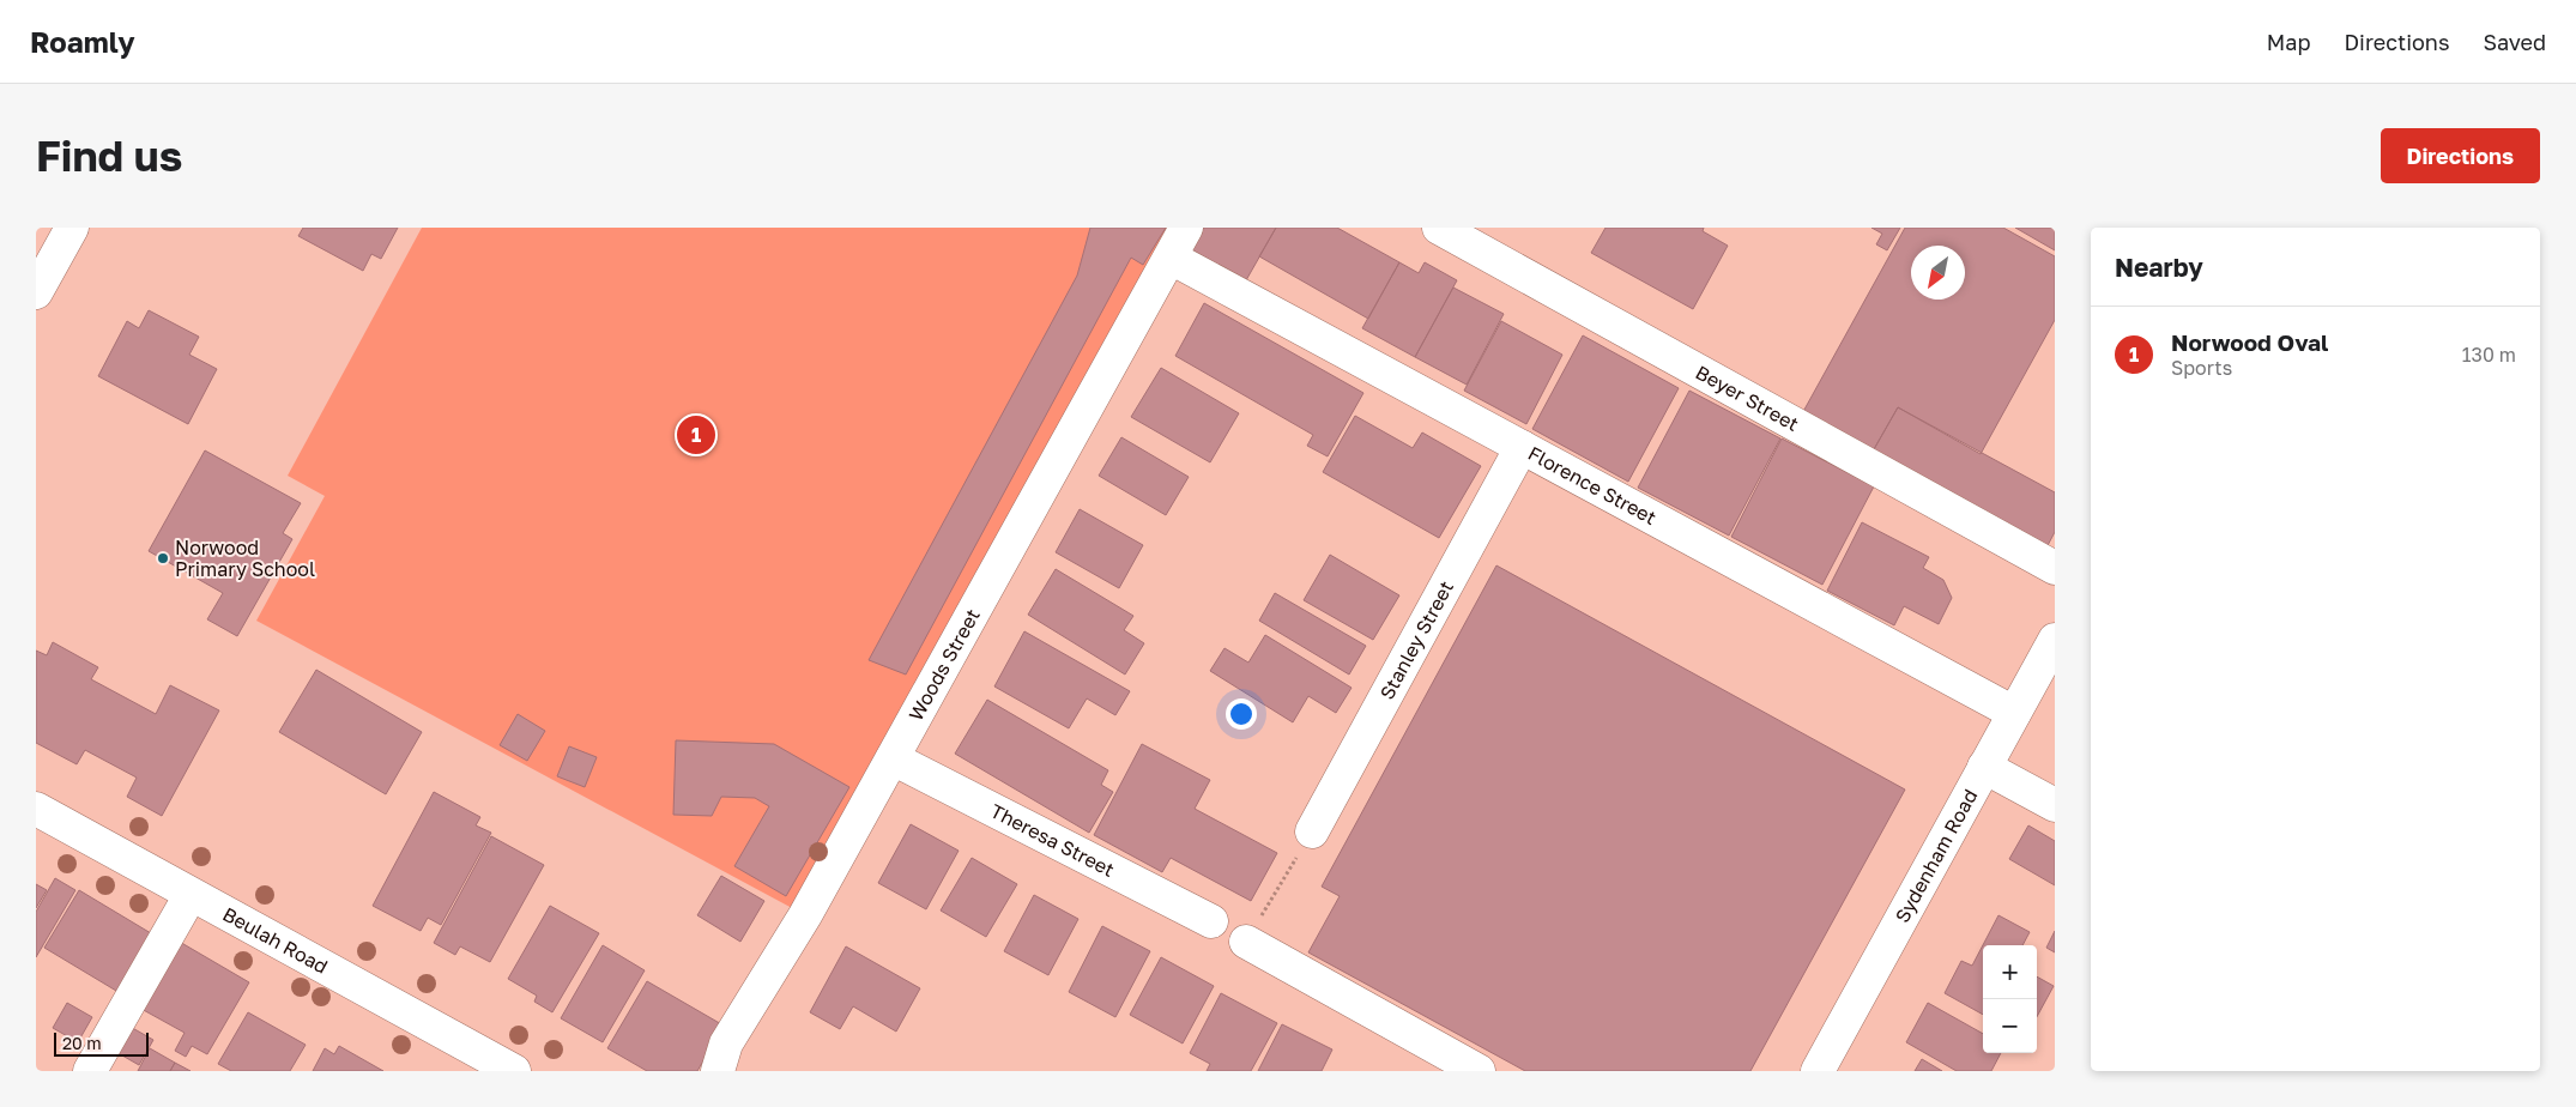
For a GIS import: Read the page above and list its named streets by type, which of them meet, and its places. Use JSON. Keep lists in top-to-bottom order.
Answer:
{
  "streets": {
    "street": [
      "Beyer Street",
      "Florence Street",
      "Stanley Street",
      "Woods Street",
      "Theresa Street",
      "Sydenham Road",
      "Beulah Road"
    ]
  },
  "crossings": [
    ["Florence Street", "Stanley Street"],
    ["Florence Street", "Woods Street"],
    ["Florence Street", "Sydenham Road"],
    ["Woods Street", "Theresa Street"]
  ],
  "places": ["Norwood Primary School"],
  "scale_bar": "20 m",
  "north": "bottom left",
  "page": {
    "header": "Roamly",
    "nav": ["Map", "Directions", "Saved"],
    "buttons": "Directions",
    "title": "Find us",
    "heading": "Nearby",
    "list": [
      {
        "mark": "1",
        "name": "Norwood Oval",
        "note": "Sports",
        "value": "130 m"
      }
    ],
    "pins": "1",
    "map_buttons": ["+", "−"],
    "scale": "20 m"
  }
}
